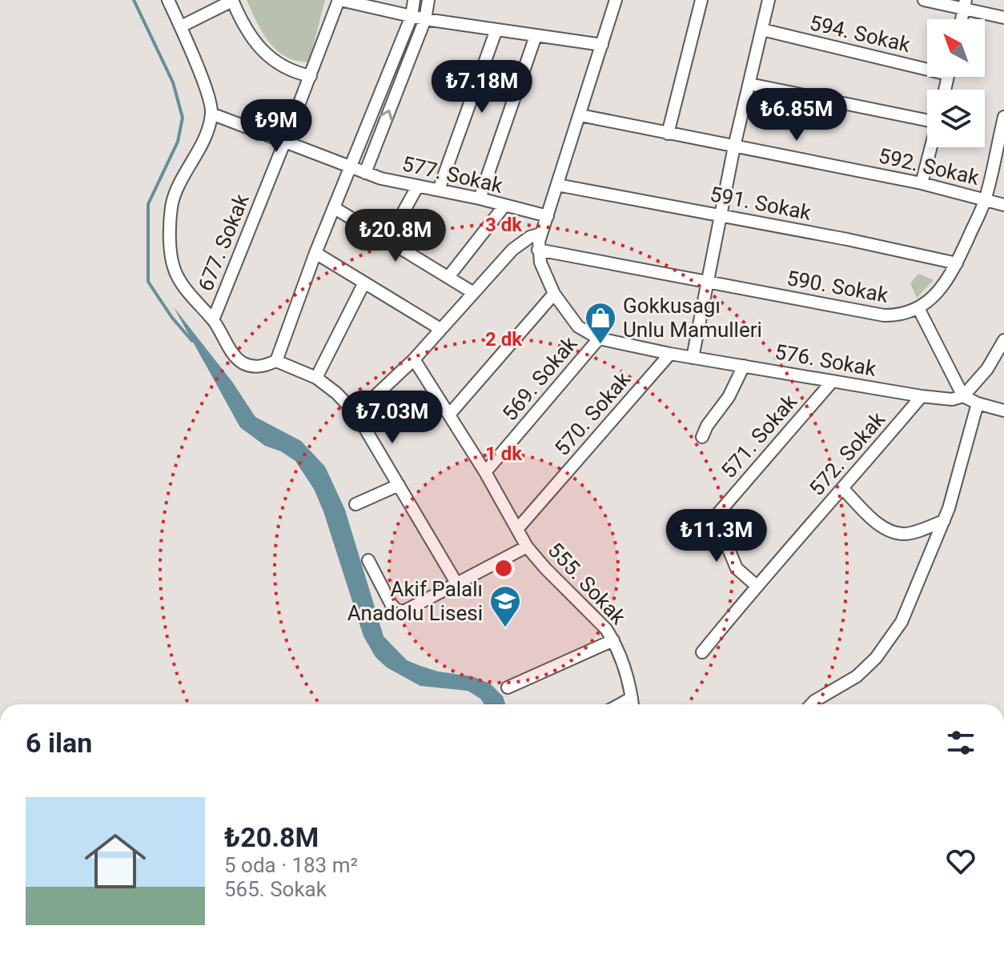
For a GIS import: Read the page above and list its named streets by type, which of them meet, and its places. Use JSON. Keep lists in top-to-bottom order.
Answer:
{
  "streets": {
    "street": [
      "594. Sokak",
      "592. Sokak",
      "577. Sokak",
      "591. Sokak",
      "677. Sokak",
      "590. Sokak",
      "576. Sokak",
      "569. Sokak",
      "570. Sokak",
      "571. Sokak",
      "572. Sokak",
      "555. Sokak"
    ]
  },
  "crossings": [
    ["592. Sokak", "590. Sokak"],
    ["592. Sokak", "576. Sokak"],
    ["577. Sokak", "677. Sokak"],
    ["577. Sokak", "576. Sokak"],
    ["591. Sokak", "590. Sokak"],
    ["591. Sokak", "576. Sokak"],
    ["590. Sokak", "576. Sokak"],
    ["576. Sokak", "569. Sokak"],
    ["576. Sokak", "570. Sokak"],
    ["576. Sokak", "571. Sokak"],
    ["576. Sokak", "572. Sokak"],
    ["569. Sokak", "555. Sokak"],
    ["570. Sokak", "555. Sokak"],
    ["571. Sokak", "572. Sokak"]
  ],
  "places": {
    "shop": ["Gokkusagı Unlu Mamulleri"],
    "school or university": ["Akif Palalı Anadolu Lisesi"]
  },
  "north": "top left",
  "page": {
    "price": [
      "₺7.18M",
      "₺6.85M",
      "₺9M",
      "₺20.8M",
      "₺7.03M",
      "₺11.3M"
    ],
    "heading": "6 ilan",
    "list": [
      {
        "name": "₺20.8M",
        "note": "5 oda · 183 m² · 565. Sokak"
      }
    ]
  },
  "rings": ["3 dk", "2 dk", "1 dk"]
}
